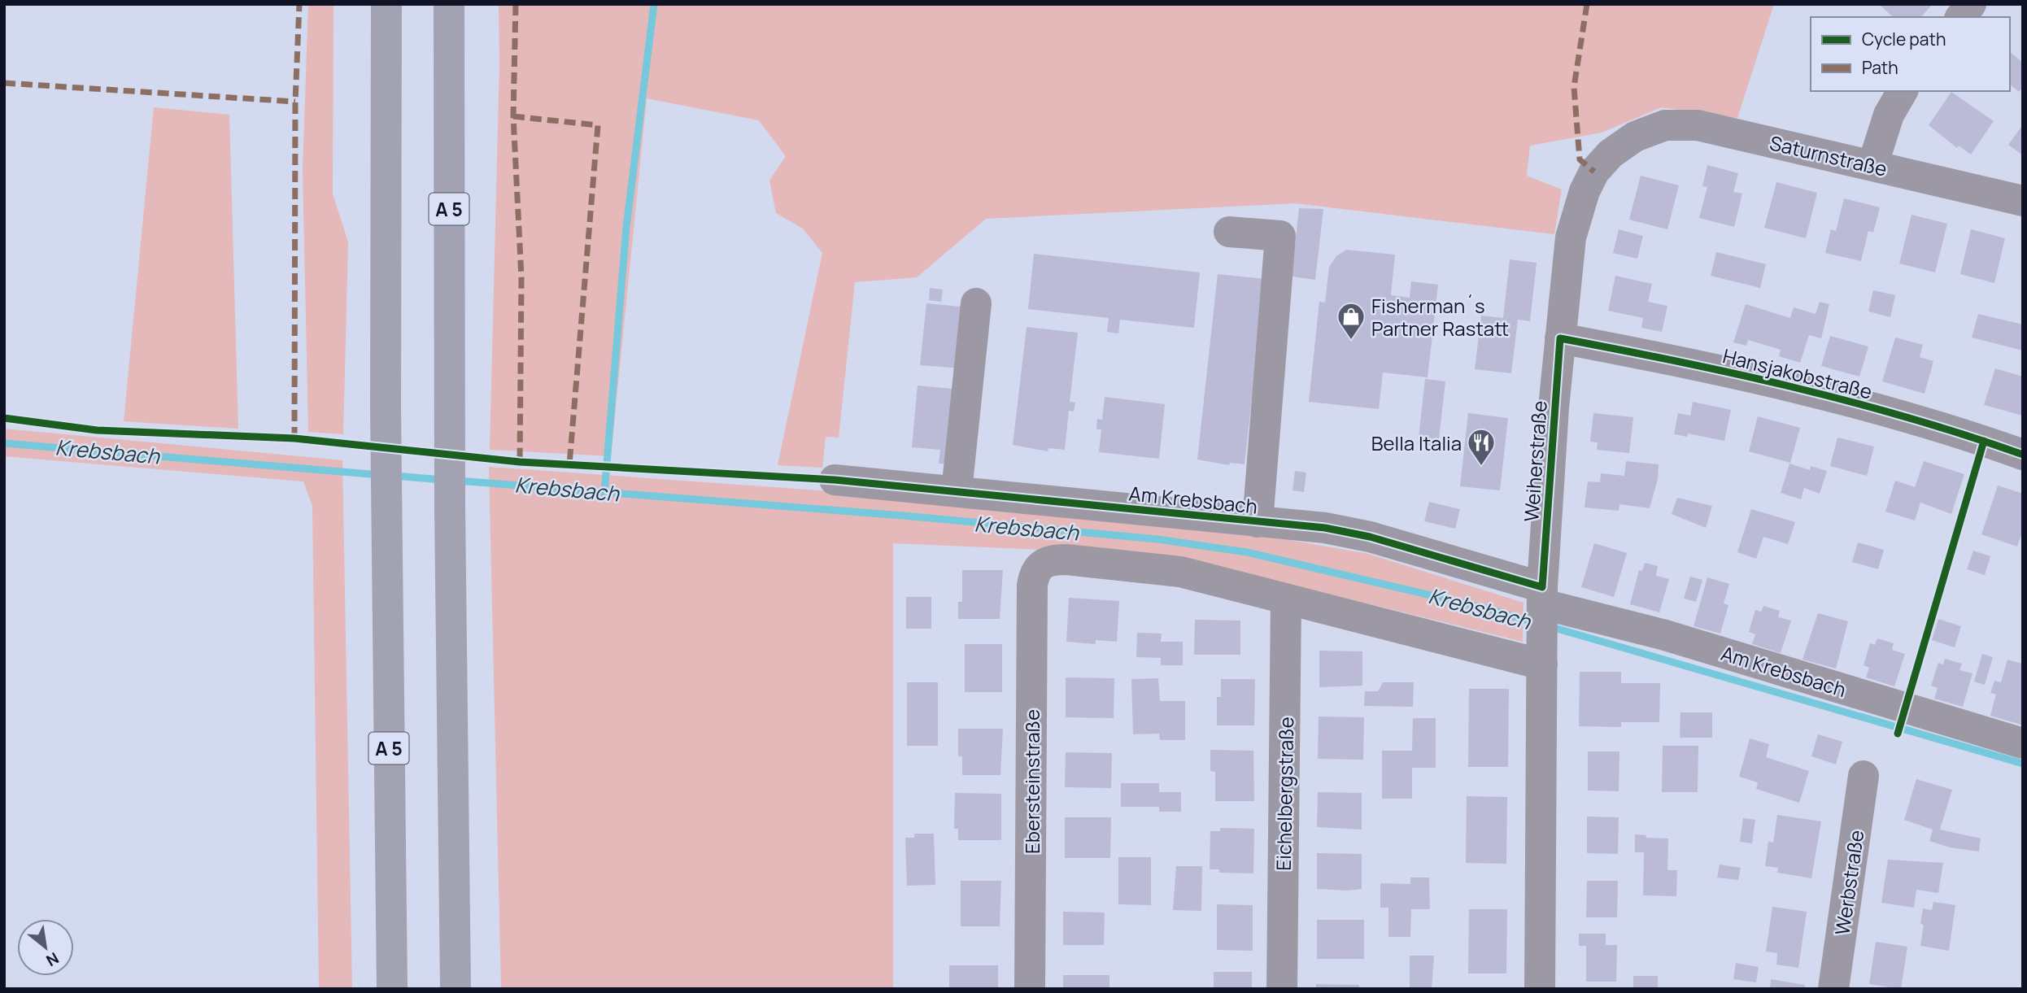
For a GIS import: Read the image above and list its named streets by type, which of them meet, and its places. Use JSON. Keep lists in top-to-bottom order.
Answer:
{
  "streets": {
    "highway": ["A 5"],
    "street": [
      "Saturnstraße",
      "Hansjakobstraße",
      "Weiherstraße",
      "Am Krebsbach",
      "Ebersteinstraße",
      "Eichelbergstraße",
      "Werbstraße"
    ]
  },
  "crossings": [
    ["Saturnstraße", "Weiherstraße"],
    ["Hansjakobstraße", "Weiherstraße"],
    ["Weiherstraße", "Am Krebsbach"],
    ["Ebersteinstraße", "Eichelbergstraße"]
  ],
  "water": ["Krebsbach"],
  "places": {
    "shop": ["Fisherman´s Partner Rastatt"],
    "restaurant": ["Bella Italia"]
  },
  "legend": ["Cycle path", "Path"],
  "north": "bottom right"
}
